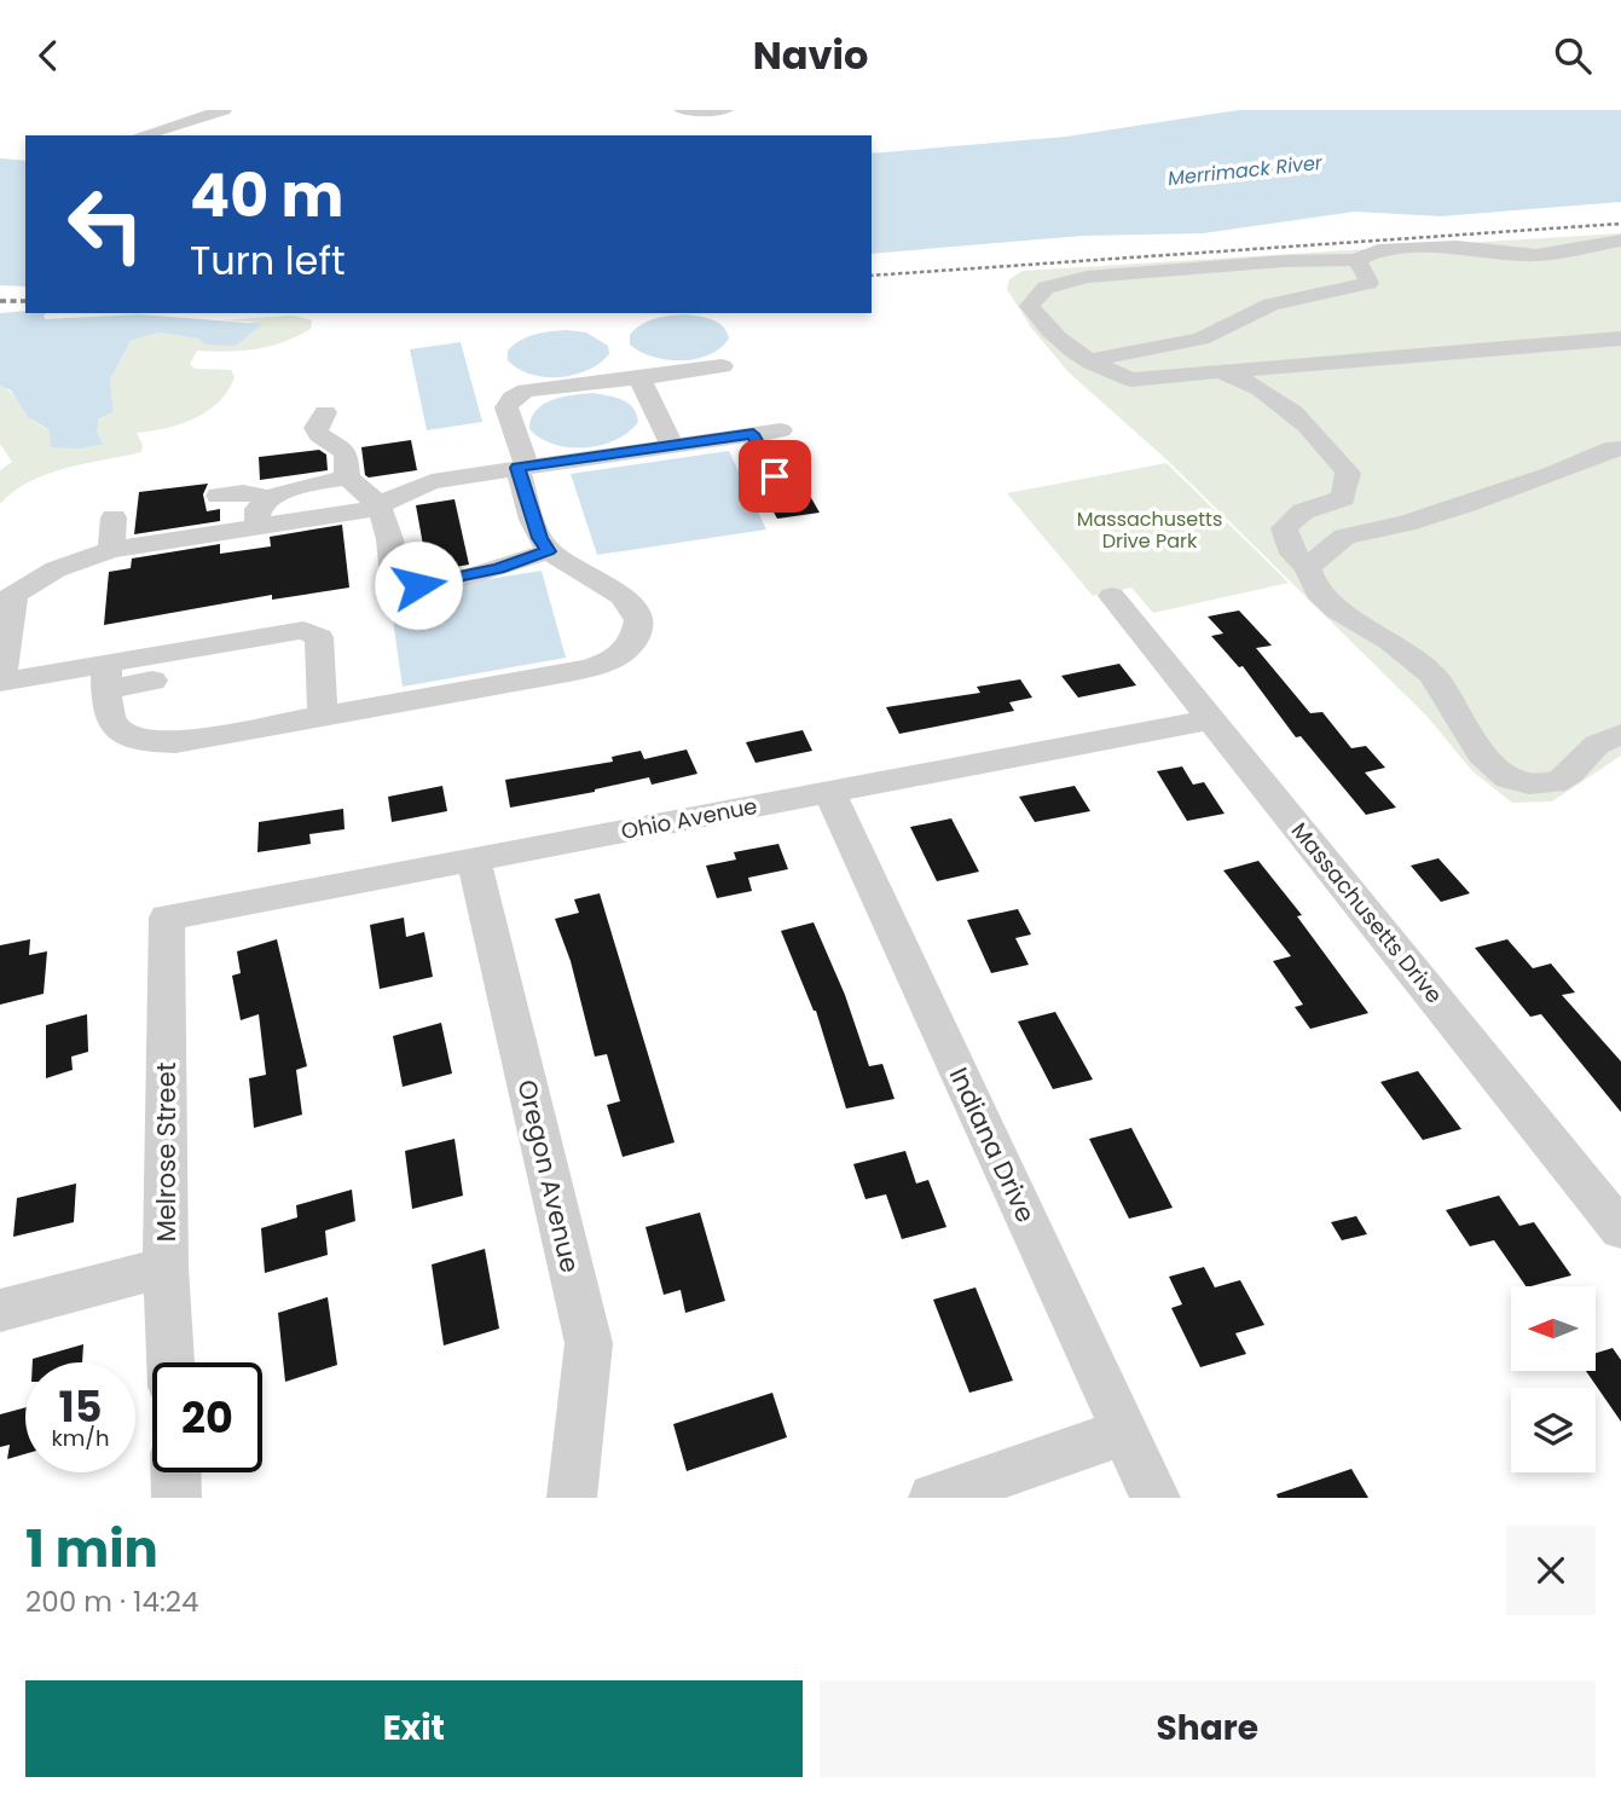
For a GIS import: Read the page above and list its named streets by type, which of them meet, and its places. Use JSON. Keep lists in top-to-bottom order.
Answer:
{
  "streets": {
    "street": [
      "Ohio Avenue",
      "Massachusetts Drive",
      "Indiana Drive",
      "Melrose Street",
      "Oregon Avenue"
    ]
  },
  "crossings": [
    ["Ohio Avenue", "Massachusetts Drive"],
    ["Ohio Avenue", "Indiana Drive"],
    ["Ohio Avenue", "Melrose Street"],
    ["Ohio Avenue", "Oregon Avenue"]
  ],
  "water": ["Merrimack River"],
  "parks": ["Massachusetts Drive Park"],
  "north": "left",
  "page": {
    "header": "Navio",
    "turn": ["40 m", "Turn left"],
    "speed": "15 km/h",
    "limit": "20",
    "heading": ["1 min", "200 m · 14:24"],
    "buttons": ["Exit", "Share"]
  }
}
